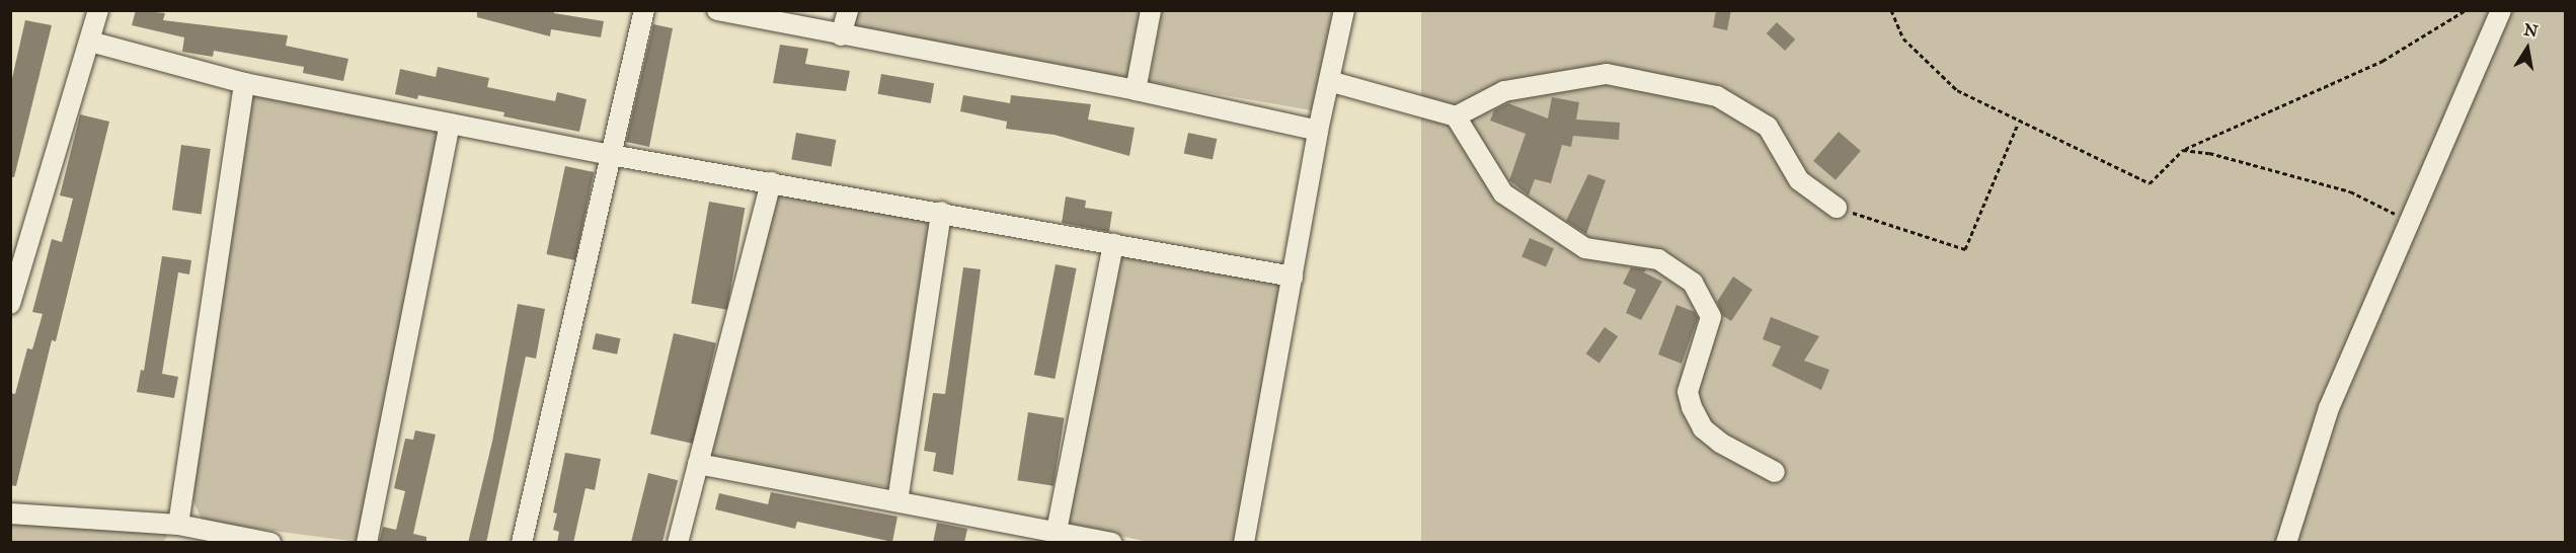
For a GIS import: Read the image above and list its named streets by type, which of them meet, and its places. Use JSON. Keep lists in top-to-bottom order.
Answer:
{
  "north": "top"
}
